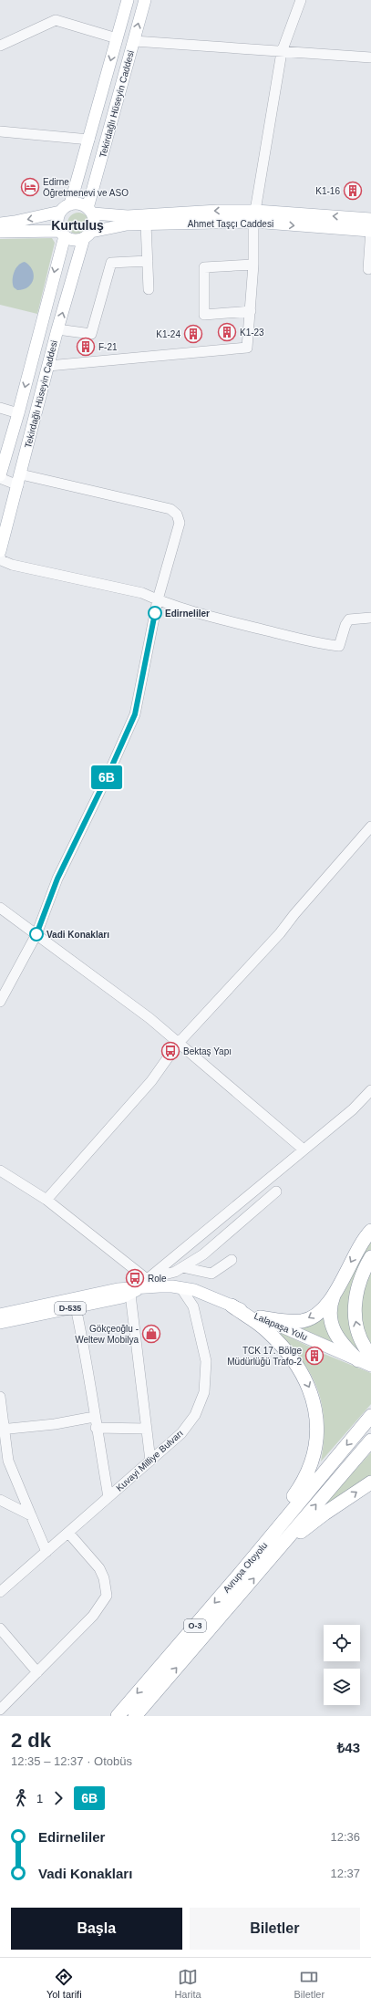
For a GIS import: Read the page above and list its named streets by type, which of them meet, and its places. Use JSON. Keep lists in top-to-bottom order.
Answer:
{
  "streets": {
    "highway": ["Avrupa Otoyolu", "O-3"],
    "main road": [
      "Tekirdağlı Hüseyin Caddesi",
      "Ahmet Taşçı Caddesi",
      "D-535",
      "Lalapaşa Yolu"
    ],
    "street": ["Kuvayi Milliye Bulvarı"]
  },
  "crossings": [
    ["Tekirdağlı Hüseyin Caddesi", "Ahmet Taşçı Caddesi"],
    ["D-535", "Lalapaşa Yolu"],
    ["D-535", "Kuvayi Milliye Bulvarı"]
  ],
  "districts": ["Kurtuluş"],
  "places": {
    "hotel": ["Edirne Öğretmenevi ve ASO"],
    "building": [
      "K1-16",
      "K1-23",
      "K1-24",
      "F-21",
      "TCK 17. Bölge Müdürlüğü Trafo-2"
    ],
    "other": ["Edirneliler", "Vadi Konakları"],
    "bus stop": ["Bektaş Yapı", "Role"],
    "shop": ["Gökçeoğlu - Weltew Mobilya"]
  },
  "lines": ["bus line 6B"],
  "page": {
    "on_map": "6B",
    "heading": ["2 dk", "12:35 – 12:37 · Otobüs", "₺43"],
    "legs": ["1", "6B"],
    "list": [
      {
        "name": "Edirneliler",
        "value": "12:36"
      },
      {
        "name": "Vadi Konakları",
        "value": "12:37"
      }
    ],
    "buttons": ["Başla", "Biletler"],
    "tabs": ["Yol tarifi", "Harita", "Biletler"]
  }
}
